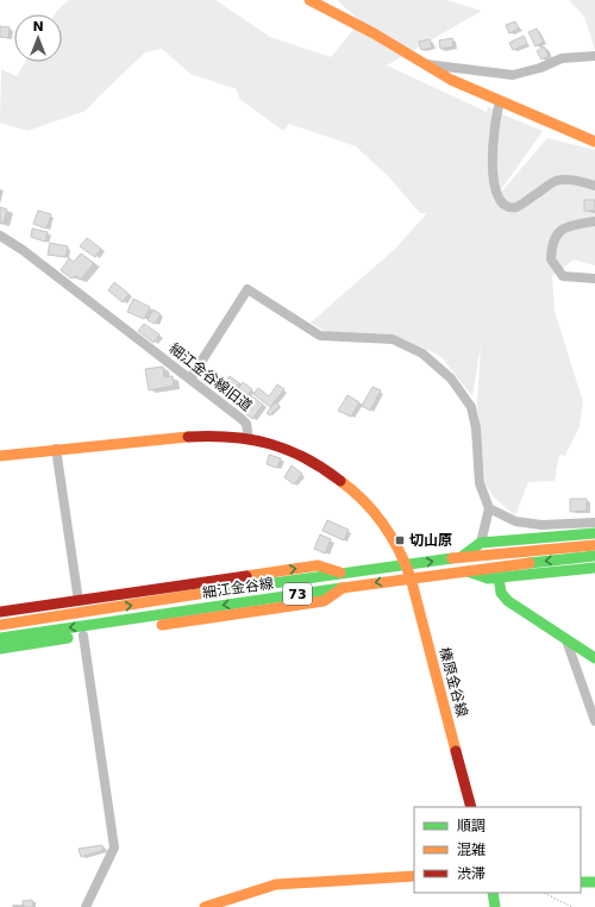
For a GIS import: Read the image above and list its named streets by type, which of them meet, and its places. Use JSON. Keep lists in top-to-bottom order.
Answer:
{
  "streets": {
    "main road": ["細江金谷線", "73", "榛原金谷線"],
    "street": ["細江金谷線旧道"]
  },
  "crossings": [
    ["細江金谷線", "73"],
    ["細江金谷線", "榛原金谷線"]
  ],
  "places": {
    "transit": ["切山原"]
  },
  "legend": ["順調", "混雑", "渋滞"],
  "north": "top"
}
